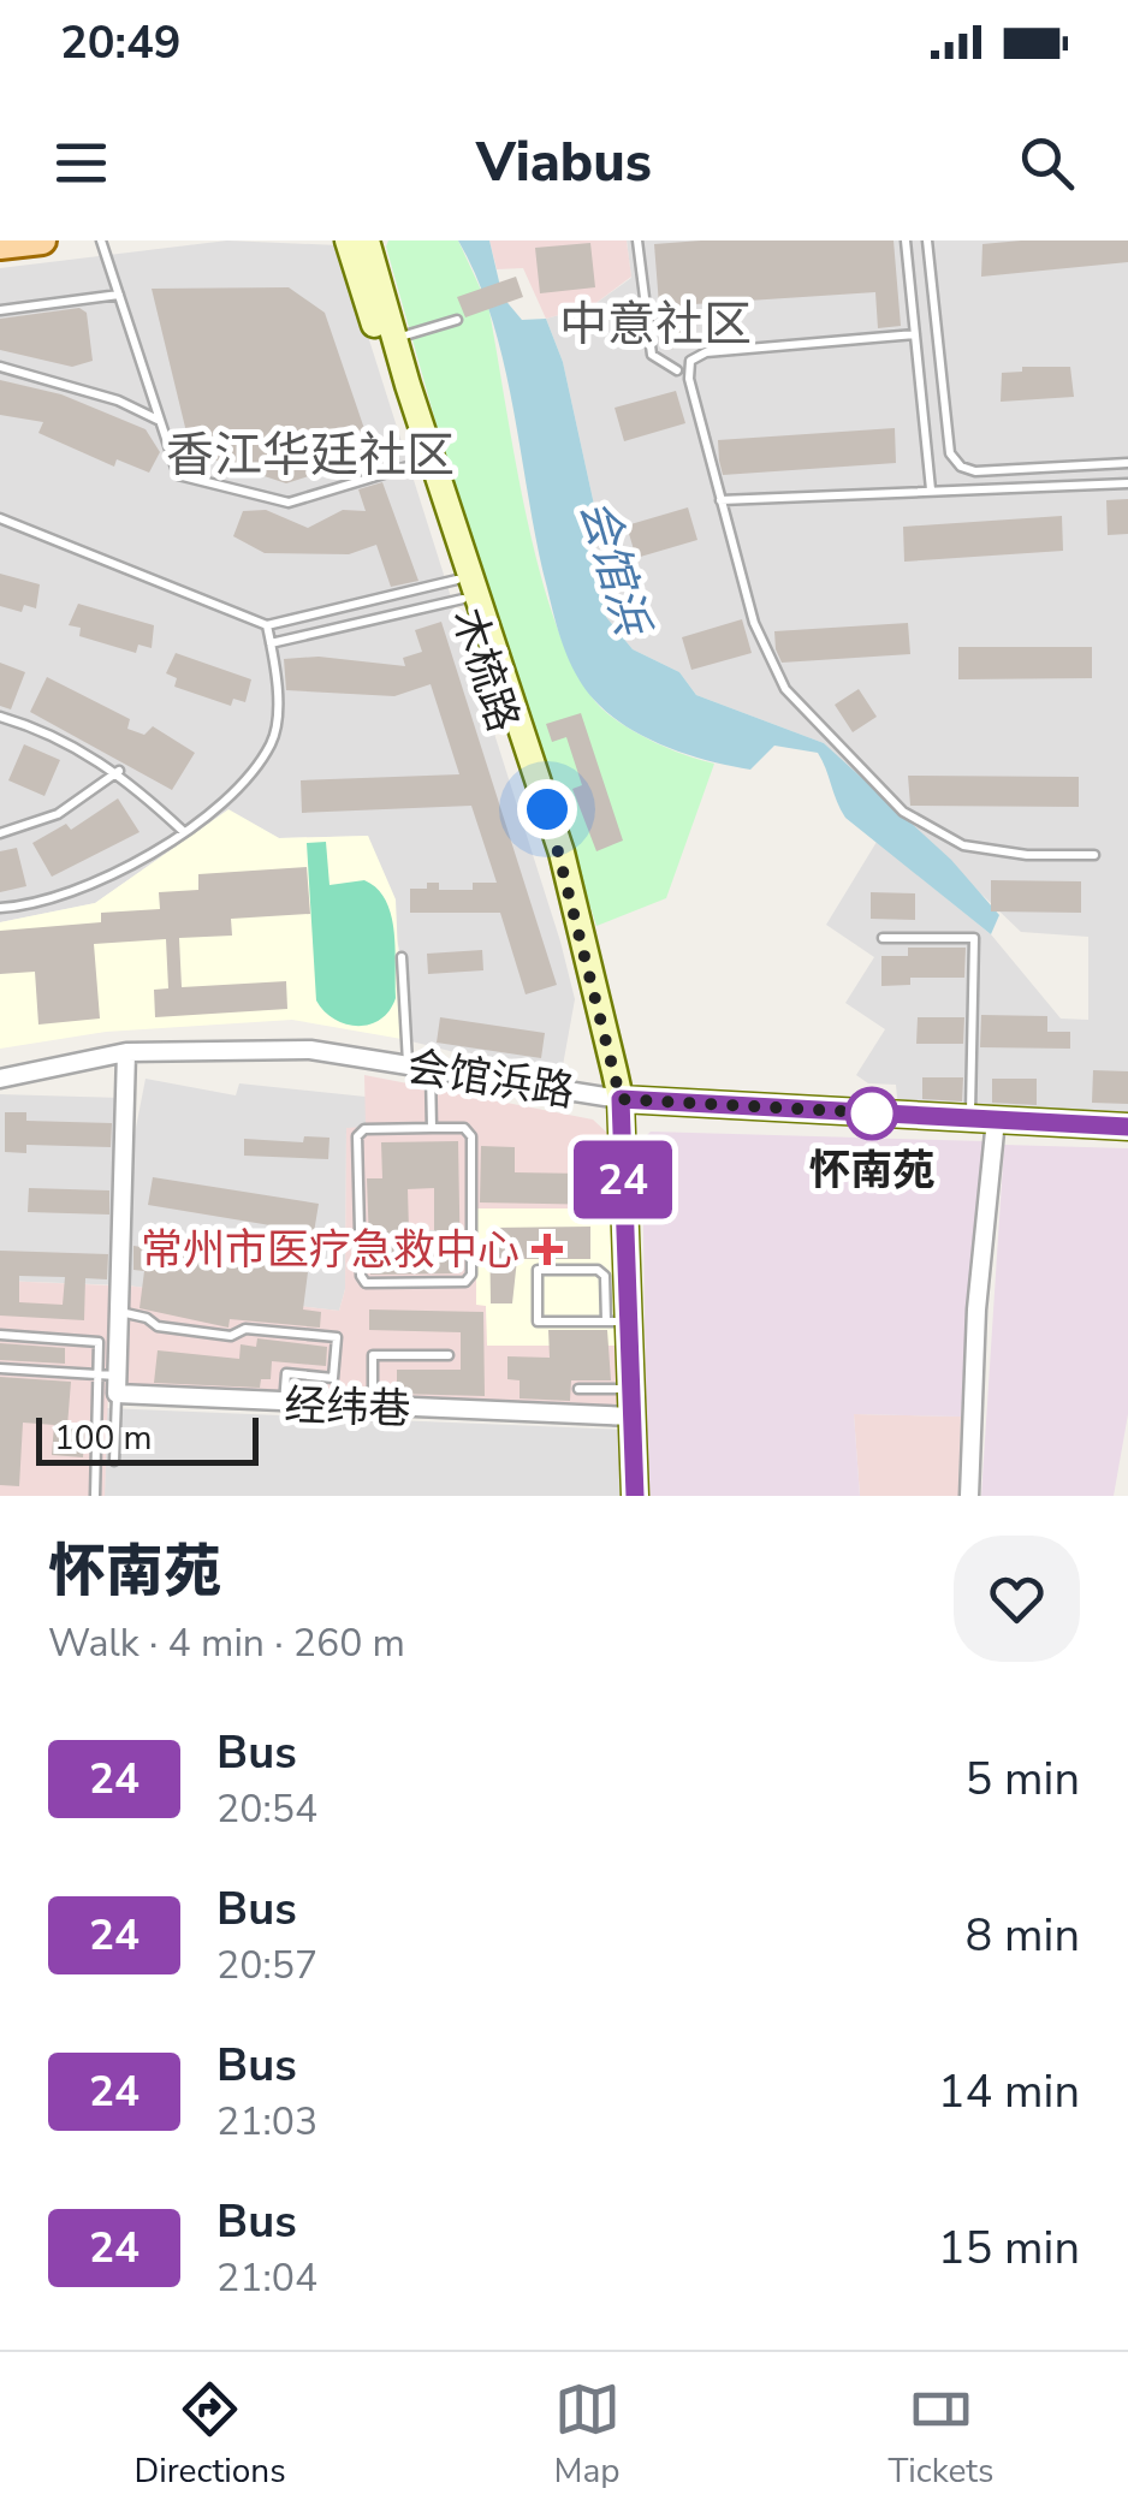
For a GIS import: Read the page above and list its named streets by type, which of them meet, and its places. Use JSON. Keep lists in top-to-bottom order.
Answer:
{
  "streets": {
    "street": ["木梳路", "会馆浜路", "经纬巷"]
  },
  "crossings": [
    ["木梳路", "会馆浜路"],
    ["木梳路", "经纬巷"]
  ],
  "districts": ["中意社区", "香江华廷社区"],
  "water": ["会馆浜"],
  "places": {
    "other": ["怀南苑"],
    "health": ["常州市医疗急救中心"]
  },
  "lines": ["bus line 24"],
  "scale_bar": "100 m",
  "page": {
    "status": "20:49",
    "header": "Viabus",
    "on_map": "24",
    "scale": "100 m",
    "heading": ["怀南苑", "Walk · 4 min · 260 m"],
    "list": [
      {
        "mark": "24",
        "name": "Bus",
        "note": "20:54",
        "value": "5 min"
      },
      {
        "mark": "24",
        "name": "Bus",
        "note": "20:57",
        "value": "8 min"
      },
      {
        "mark": "24",
        "name": "Bus",
        "note": "21:03",
        "value": "14 min"
      },
      {
        "mark": "24",
        "name": "Bus",
        "note": "21:04",
        "value": "15 min"
      }
    ],
    "tabs": ["Directions", "Map", "Tickets"]
  }
}
